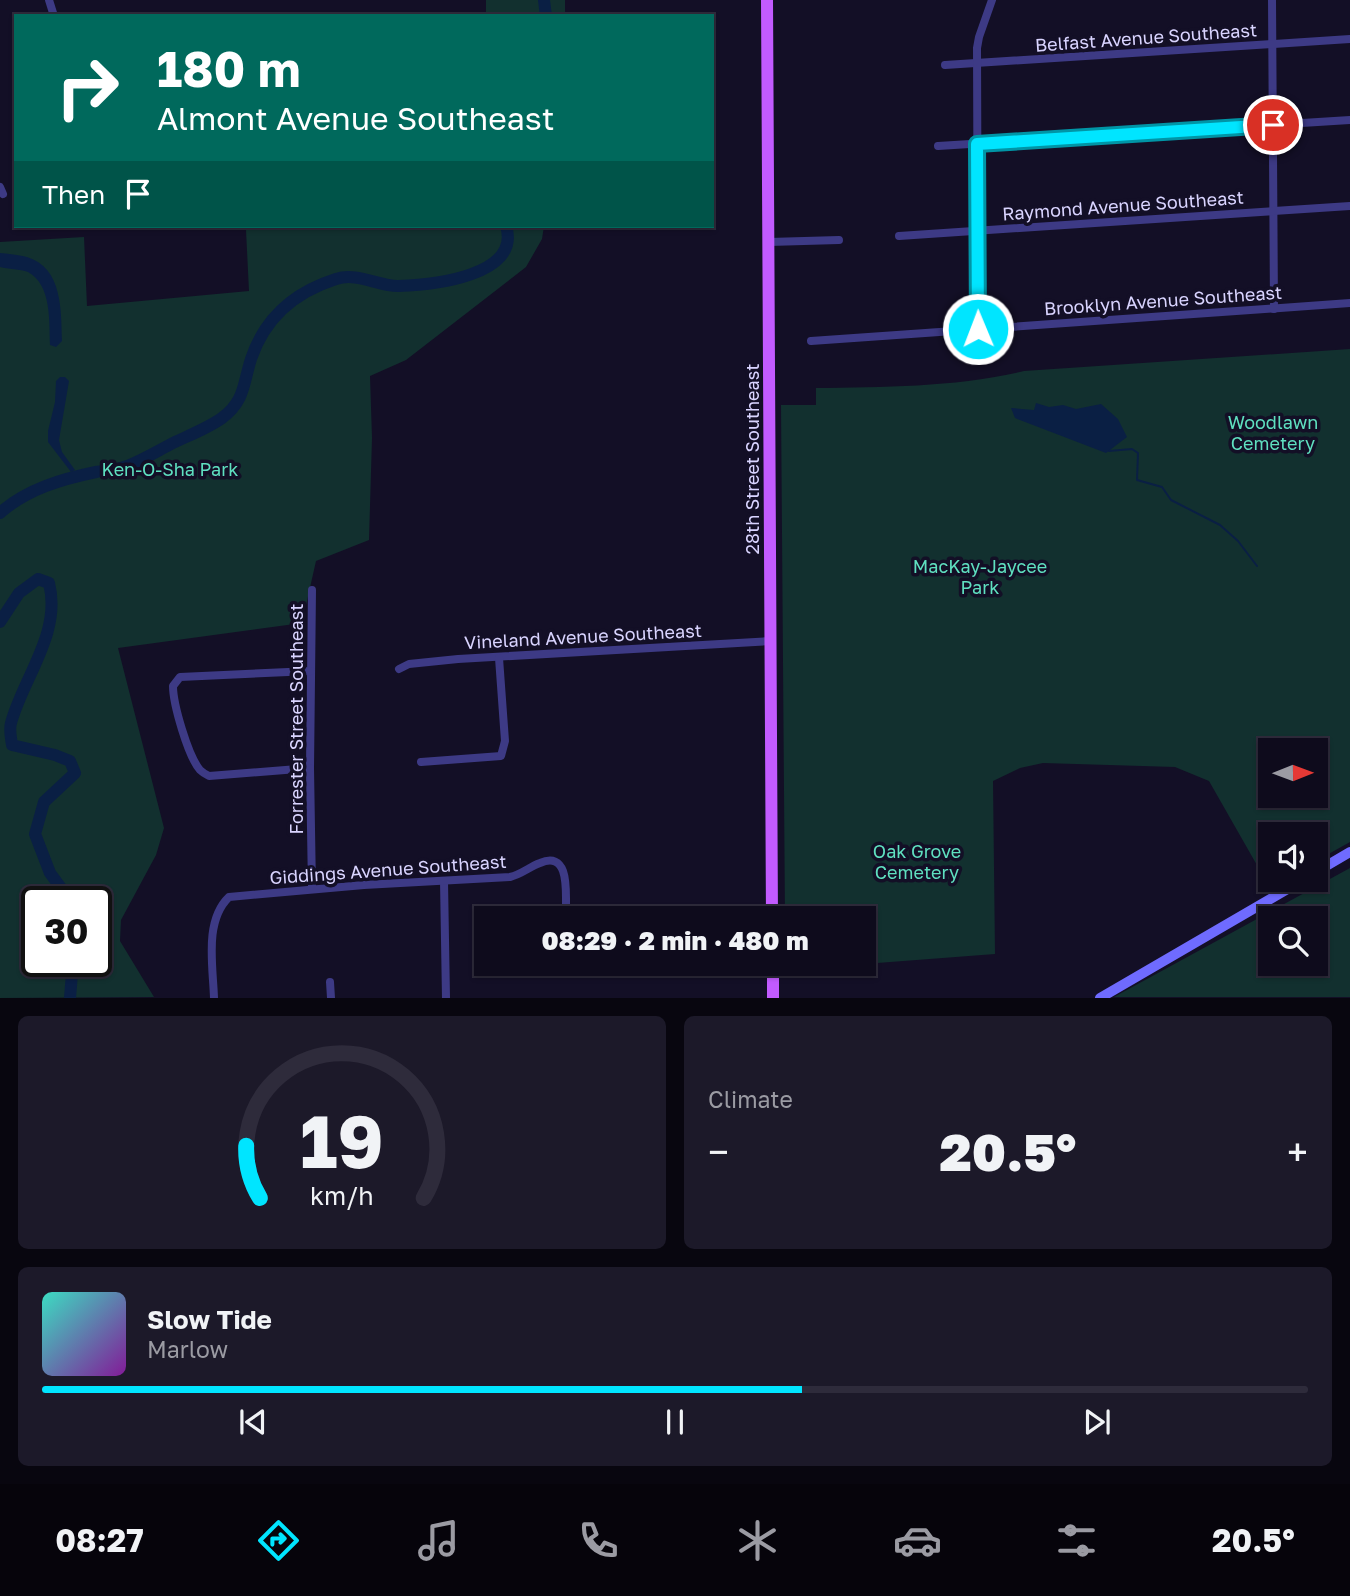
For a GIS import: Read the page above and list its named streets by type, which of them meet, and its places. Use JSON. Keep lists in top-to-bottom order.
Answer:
{
  "streets": {
    "main road": ["28th Street Southeast"],
    "street": [
      "Belfast Avenue Southeast",
      "Raymond Avenue Southeast",
      "Brooklyn Avenue Southeast",
      "Vineland Avenue Southeast",
      "Forrester Street Southeast",
      "Giddings Avenue Southeast"
    ]
  },
  "crossings": [
    ["28th Street Southeast", "Vineland Avenue Southeast"],
    ["Forrester Street Southeast", "Giddings Avenue Southeast"]
  ],
  "parks": [
    "Woodlawn Cemetery",
    "Ken-O-Sha Park",
    "MacKay-Jaycee Park",
    "Oak Grove Cemetery"
  ],
  "north": "right",
  "page": {
    "turn": ["180 m", "Almont Avenue Southeast"],
    "then": "Then",
    "limit": "30",
    "trip": "08:29 · 2 min · 480 m",
    "tile": "Climate",
    "heat": ["−", "20.5°", "+"],
    "song": ["Slow Tide", "Marlow"],
    "tabs": ["08:27", "20.5°"],
    "gauge": ["19", "km/h"]
  }
}
